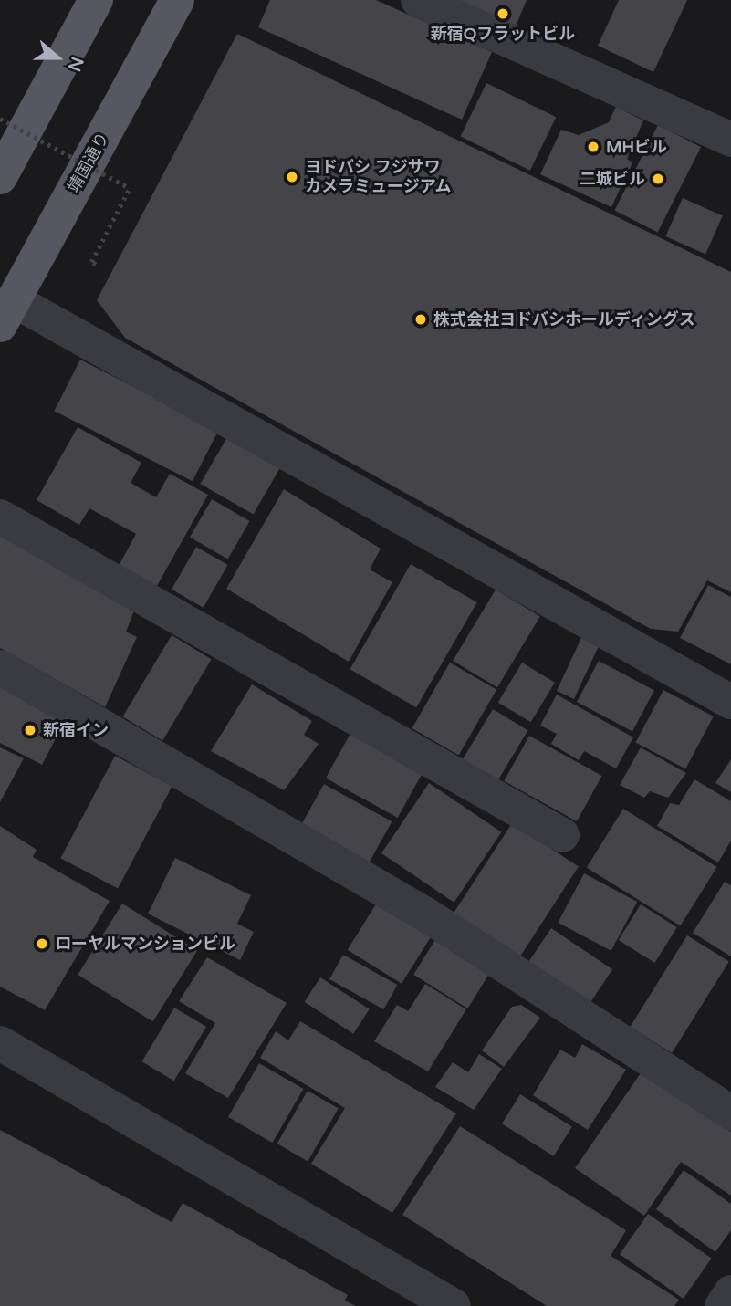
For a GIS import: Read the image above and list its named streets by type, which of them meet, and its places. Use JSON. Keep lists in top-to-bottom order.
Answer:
{
  "streets": {
    "main road": ["靖国通り"]
  },
  "places": [
    "新宿Qフラットビル",
    "MHビル",
    "ヨドバシ フジサワ カメラミュージアム",
    "二城ビル",
    "株式会社ヨドバシホールディングス",
    "新宿イン",
    "ローヤルマンションビル"
  ],
  "north": "right"
}
